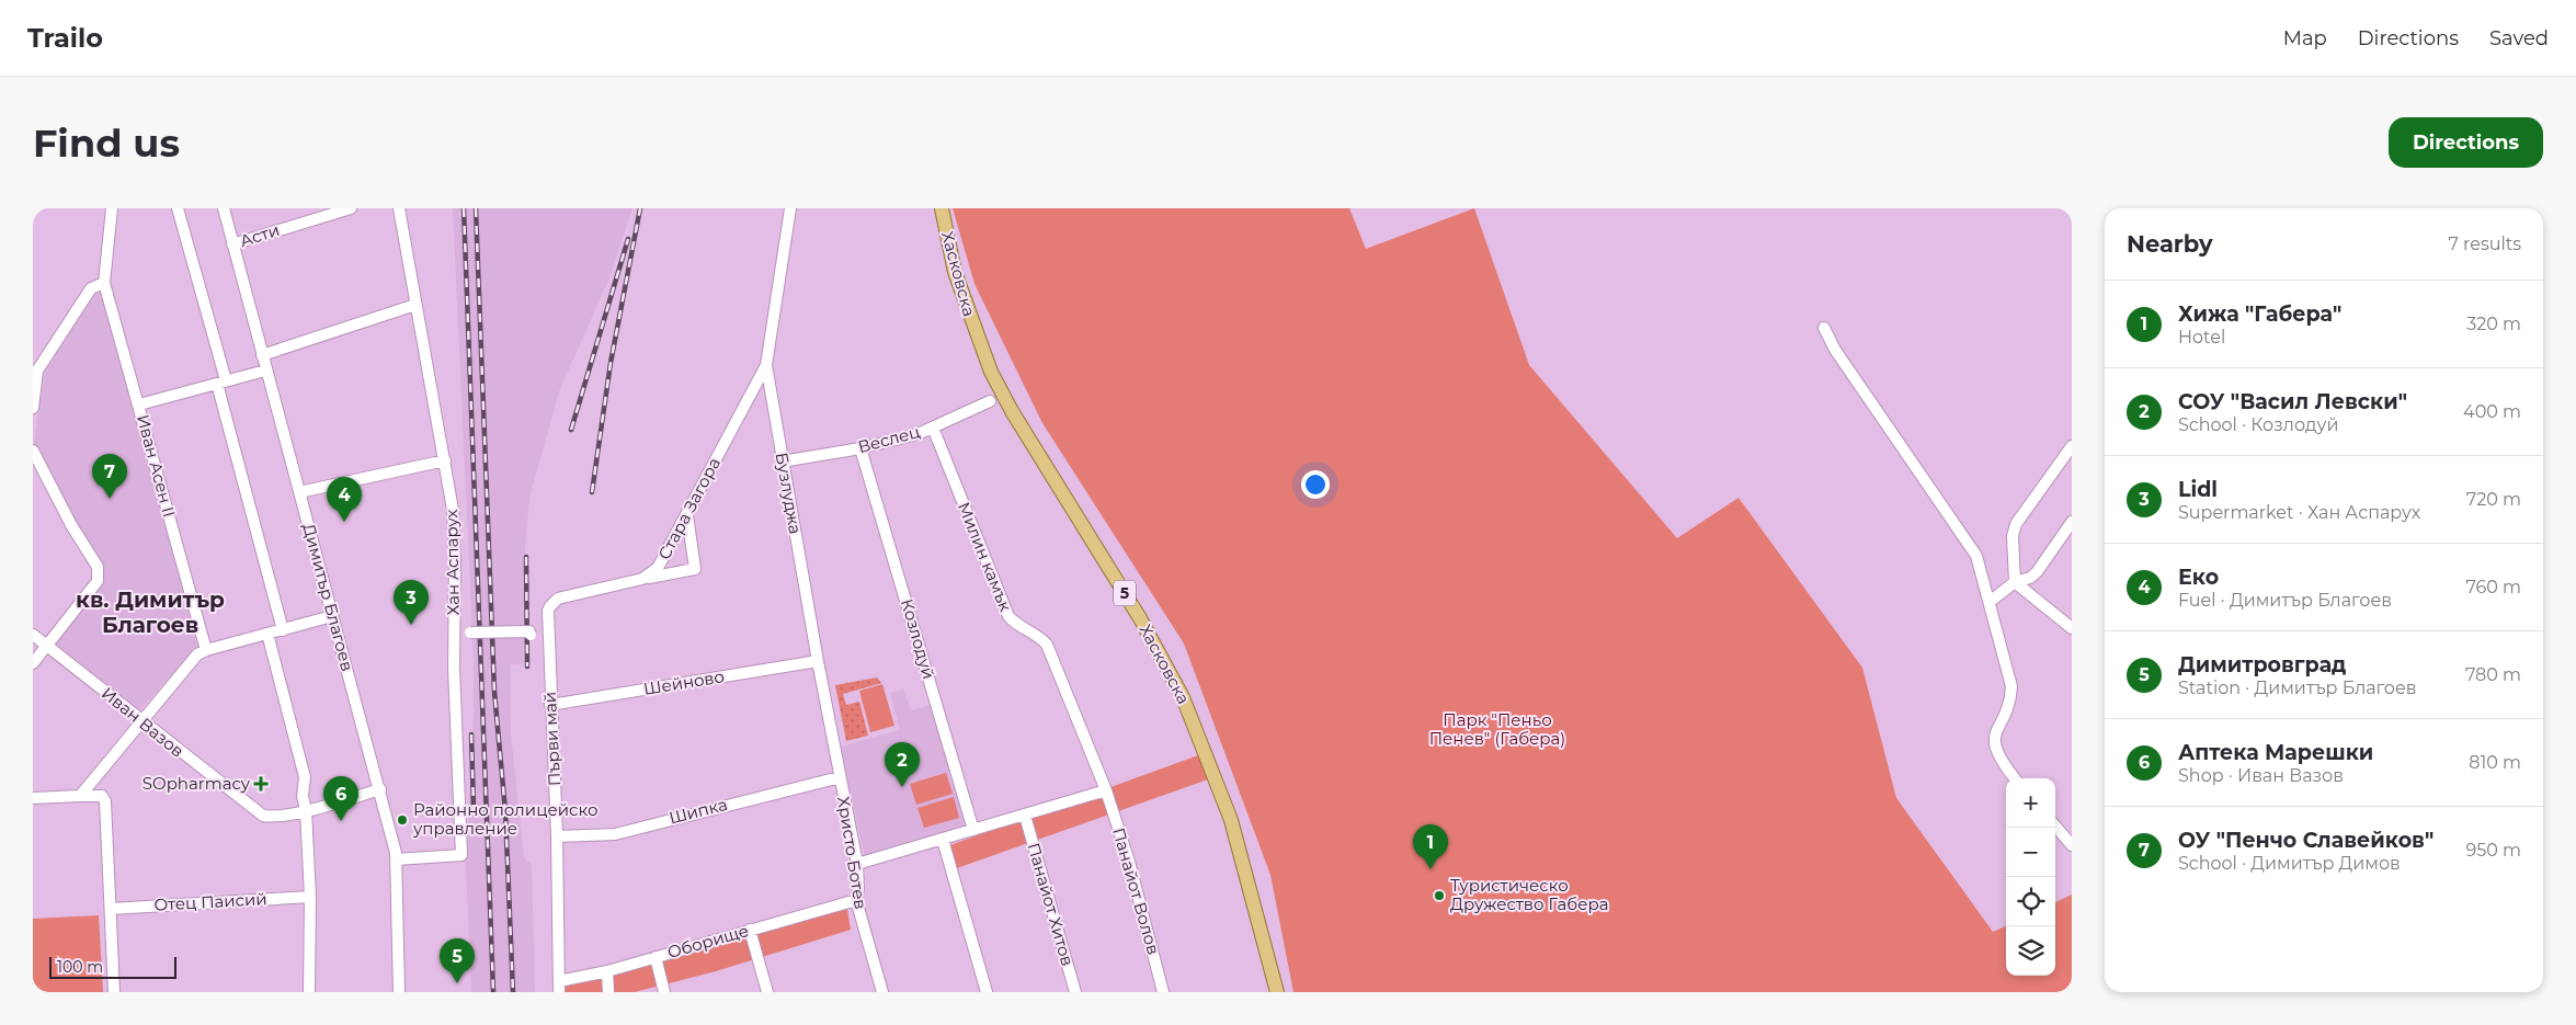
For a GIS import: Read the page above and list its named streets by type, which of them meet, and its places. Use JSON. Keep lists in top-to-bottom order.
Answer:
{
  "streets": {
    "main road": ["Хасковска", "5"],
    "street": [
      "Асти",
      "Веслец",
      "Иван Асен II",
      "Бузлуджа",
      "Стара Загора",
      "Милин камък",
      "Хан Аспарух",
      "Димитър Благоев",
      "Козлодуй",
      "Шейново",
      "Иван Вазов",
      "Първи май",
      "Шипка",
      "Христо Ботев",
      "Панайот Волов",
      "Отец Паисий",
      "Панайот Хитов",
      "Оборище"
    ]
  },
  "crossings": [
    ["Асти", "Димитър Благоев"],
    ["Веслец", "Бузлуджа"],
    ["Веслец", "Милин камък"],
    ["Веслец", "Козлодуй"],
    ["Бузлуджа", "Стара Загора"],
    ["Бузлуджа", "Шейново"],
    ["Бузлуджа", "Шипка"],
    ["Бузлуджа", "Христо Ботев"],
    ["Стара Загора", "Първи май"],
    ["Милин камък", "Панайот Волов"],
    ["Хан Аспарух", "Димитър Благоев"],
    ["Димитър Благоев", "Иван Вазов"],
    ["Шейново", "Първи май"],
    ["Първи май", "Шипка"],
    ["Първи май", "Оборище"],
    ["Шипка", "Христо Ботев"],
    ["Христо Ботев", "Оборище"]
  ],
  "districts": ["кв. Димитър Благоев"],
  "parks": ["Парк \"Пеньо Пенев\" (Габера)"],
  "places": {
    "health": ["SOpharmacy"],
    "other": ["Районно полицейско управление", "Туристическо Дружество Габера"]
  },
  "scale_bar": "100 m",
  "page": {
    "header": "Trailo",
    "nav": ["Map", "Directions", "Saved"],
    "buttons": "Directions",
    "title": "Find us",
    "heading": ["Nearby", "7 results"],
    "list": [
      {
        "mark": "1",
        "name": "Хижа \"Габера\"",
        "note": "Hotel",
        "value": "320 m"
      },
      {
        "mark": "2",
        "name": "СОУ \"Васил Левски\"",
        "note": "School · Козлодуй",
        "value": "400 m"
      },
      {
        "mark": "3",
        "name": "Lidl",
        "note": "Supermarket · Хан Аспарух",
        "value": "720 m"
      },
      {
        "mark": "4",
        "name": "Еко",
        "note": "Fuel · Димитър Благоев",
        "value": "760 m"
      },
      {
        "mark": "5",
        "name": "Димитровград",
        "note": "Station · Димитър Благоев",
        "value": "780 m"
      },
      {
        "mark": "6",
        "name": "Аптека Марешки",
        "note": "Shop · Иван Вазов",
        "value": "810 m"
      },
      {
        "mark": "7",
        "name": "ОУ \"Пенчо Славейков\"",
        "note": "School · Димитър Димов",
        "value": "950 m"
      }
    ],
    "pins": [
      "7",
      "4",
      "3",
      "2",
      "6",
      "1",
      "5"
    ],
    "map_buttons": ["+", "−"],
    "scale": "100 m"
  }
}
